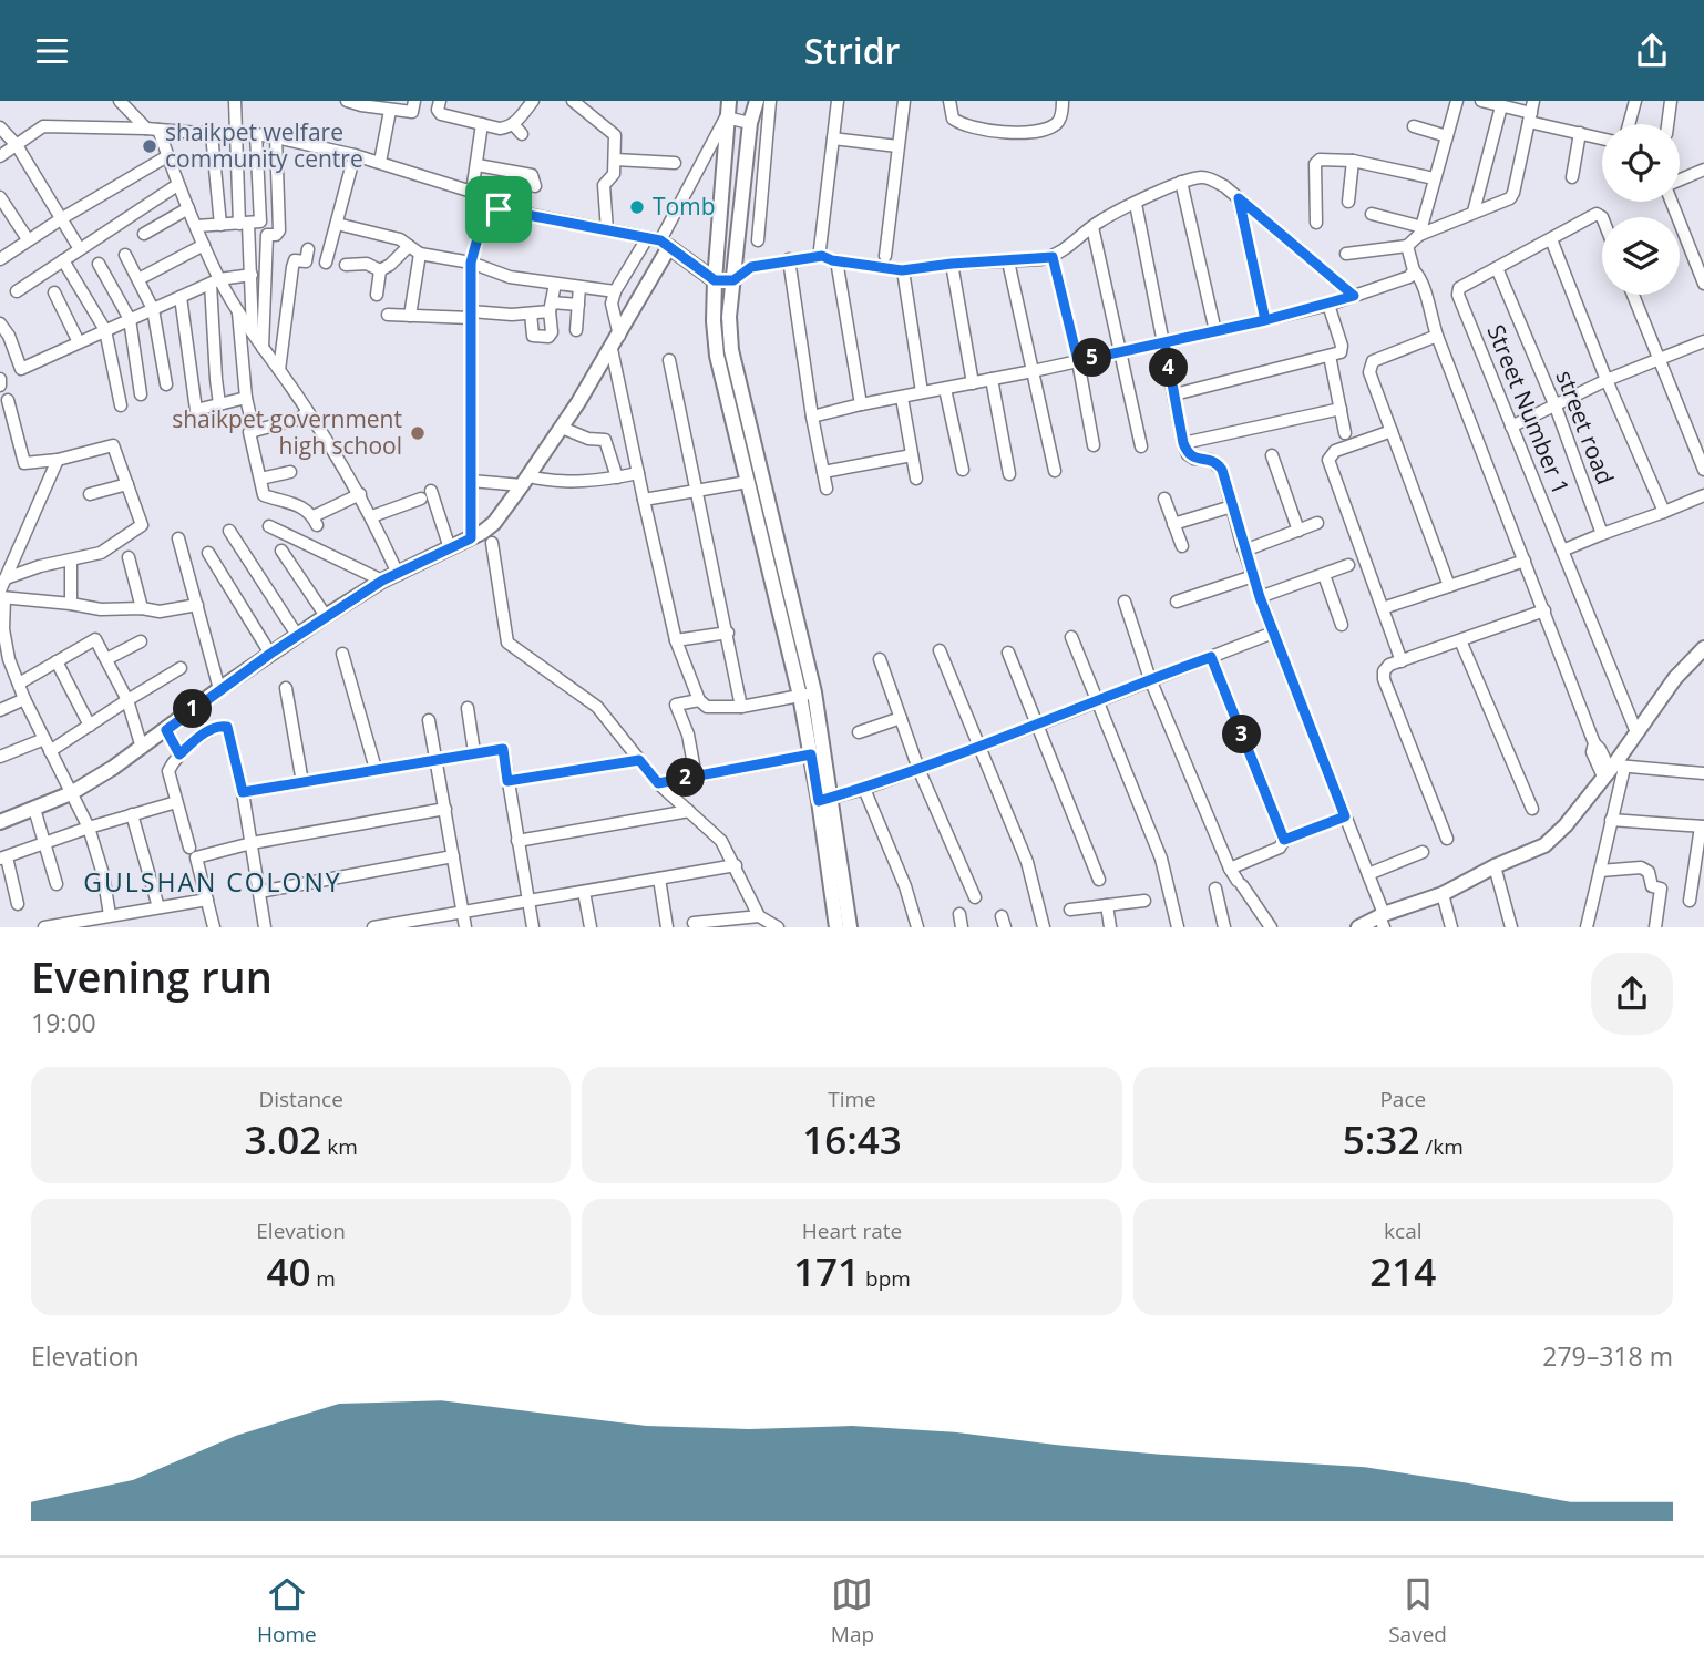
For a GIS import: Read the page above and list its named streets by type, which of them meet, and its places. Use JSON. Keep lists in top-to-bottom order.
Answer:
{
  "streets": {
    "street": ["Street Number 1", "street road"]
  },
  "crossings": [
    ["Street Number 1", "street road"]
  ],
  "districts": ["GULSHAN COLONY"],
  "places": ["shaikpet welfare community centre", "Tomb", "shaikpet government high school"],
  "page": {
    "header": "Stridr",
    "pins": [
      "5",
      "4",
      "1",
      "3",
      "2"
    ],
    "heading": ["Evening run", "19:00"],
    "stats": [
      ["Distance", "3.02 km"],
      ["Time", "16:43"],
      ["Pace", "5:32 /km"],
      ["Elevation", "40 m"],
      ["Heart rate", "171 bpm"],
      ["kcal", "214"]
    ],
    "chart": ["Elevation", "279–318 m"],
    "tabs": ["Home", "Map", "Saved"]
  }
}
